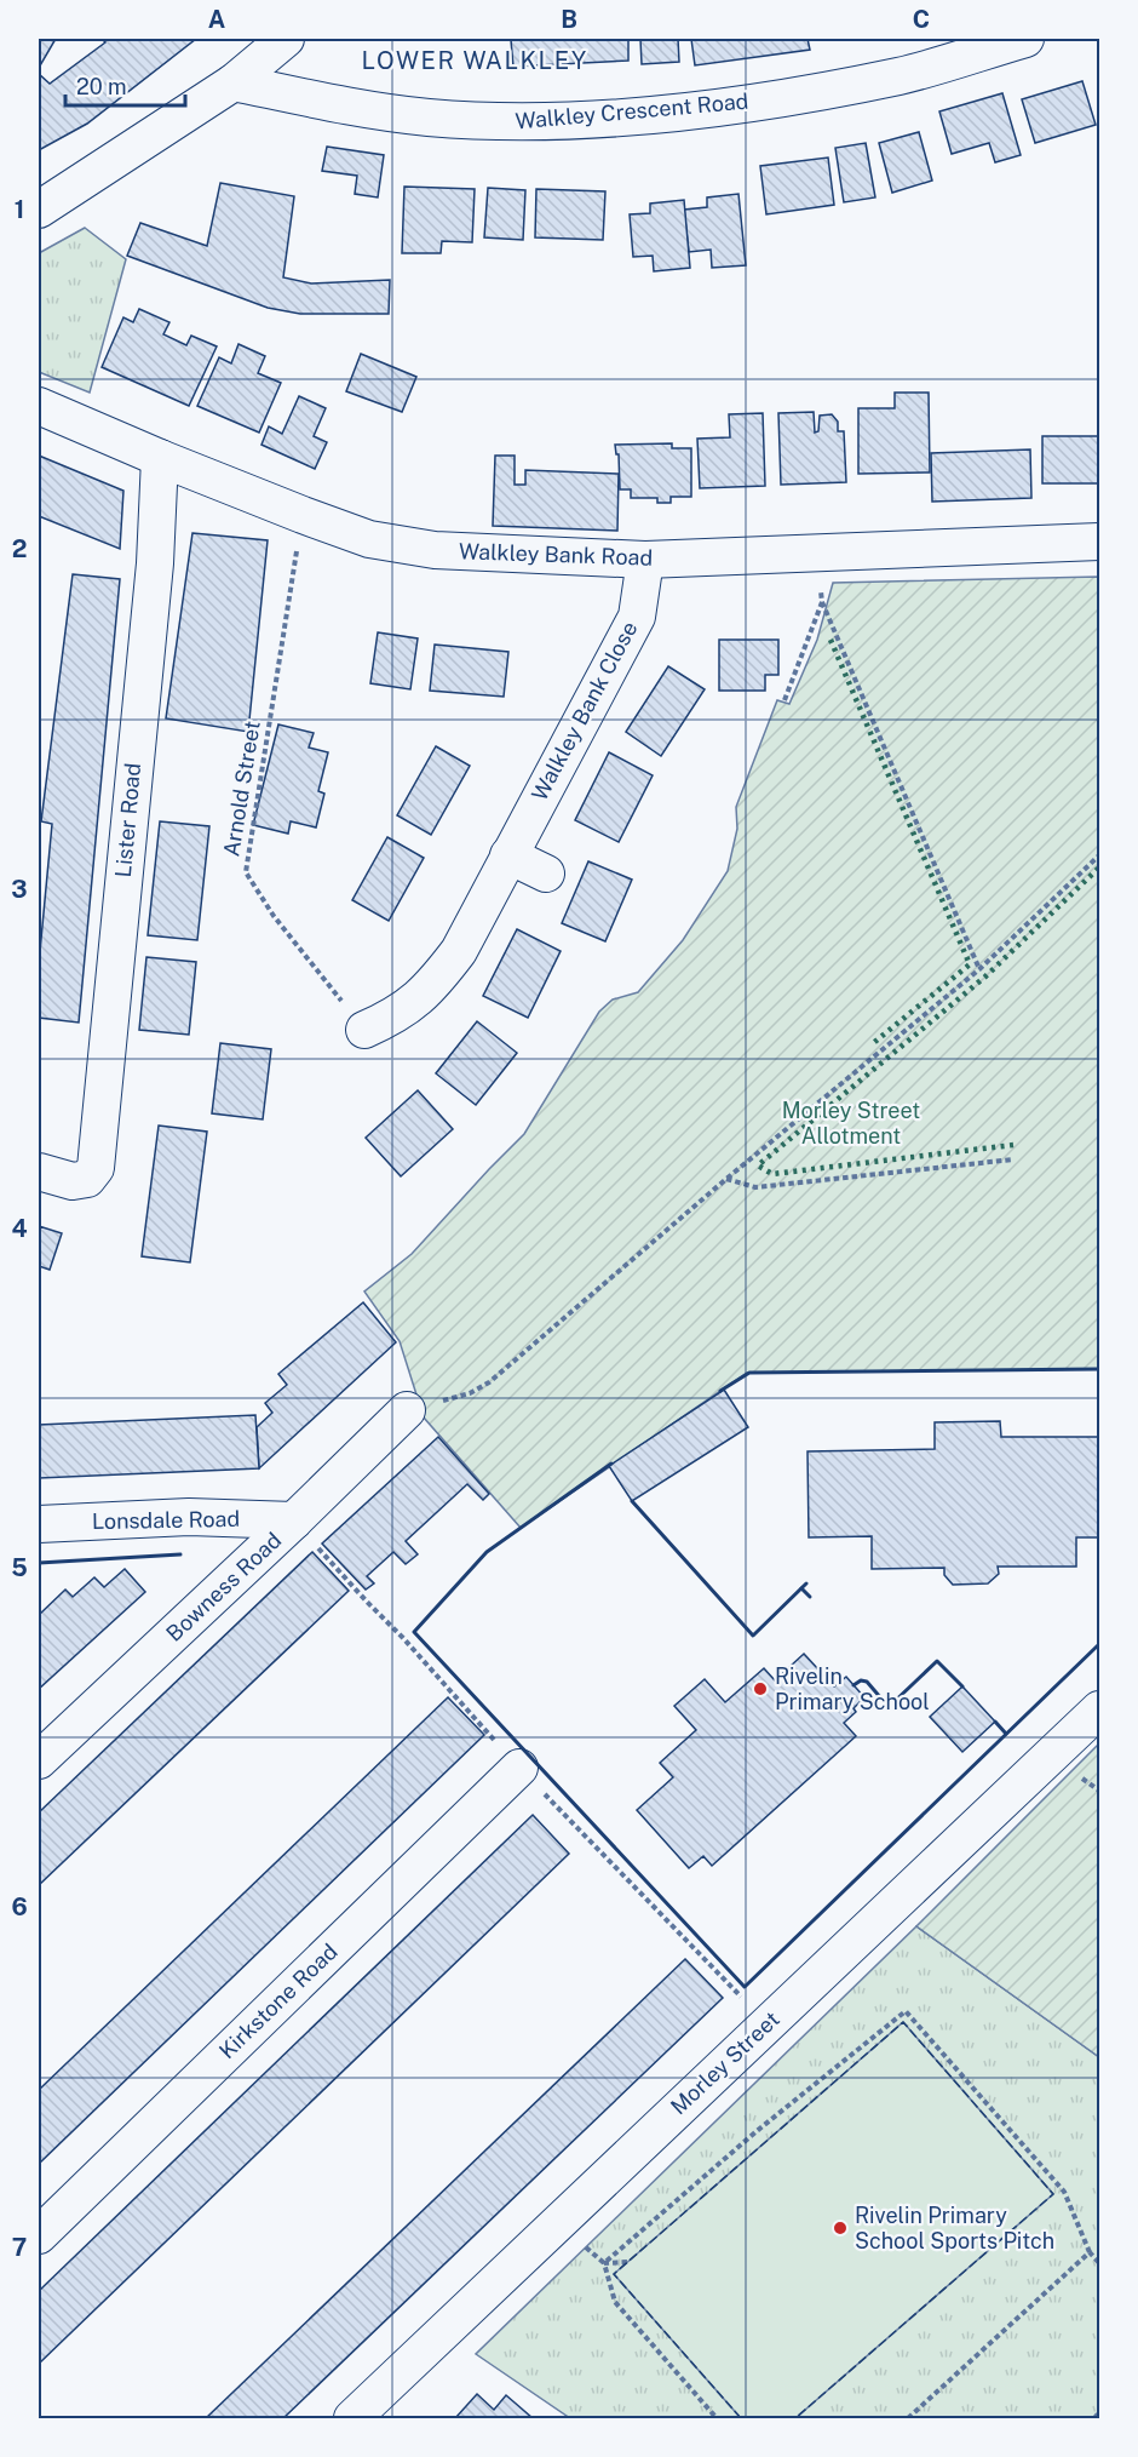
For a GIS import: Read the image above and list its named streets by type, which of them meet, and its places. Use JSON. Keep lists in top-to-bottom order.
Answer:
{
  "streets": {
    "street": [
      "Walkley Crescent Road",
      "Walkley Bank Road",
      "Walkley Bank Close",
      "Lister Road",
      "Lonsdale Road",
      "Bowness Road",
      "Kirkstone Road",
      "Morley Street"
    ],
    "path": ["Arnold Street"]
  },
  "crossings": [
    ["Walkley Bank Road", "Walkley Bank Close"],
    ["Walkley Bank Road", "Arnold Street"],
    ["Walkley Bank Road", "Lister Road"],
    ["Walkley Bank Close", "Arnold Street"],
    ["Lonsdale Road", "Bowness Road"]
  ],
  "districts": ["LOWER WALKLEY"],
  "parks": ["Morley Street Allotment"],
  "places": ["Rivelin Primary School", "Rivelin Primary School Sports Pitch"],
  "scale_bar": "20 m",
  "grid": {
    "columns": ["A", "B", "C"],
    "rows": [
      "1",
      "2",
      "3",
      "4",
      "5",
      "6",
      "7"
    ]
  }
}
